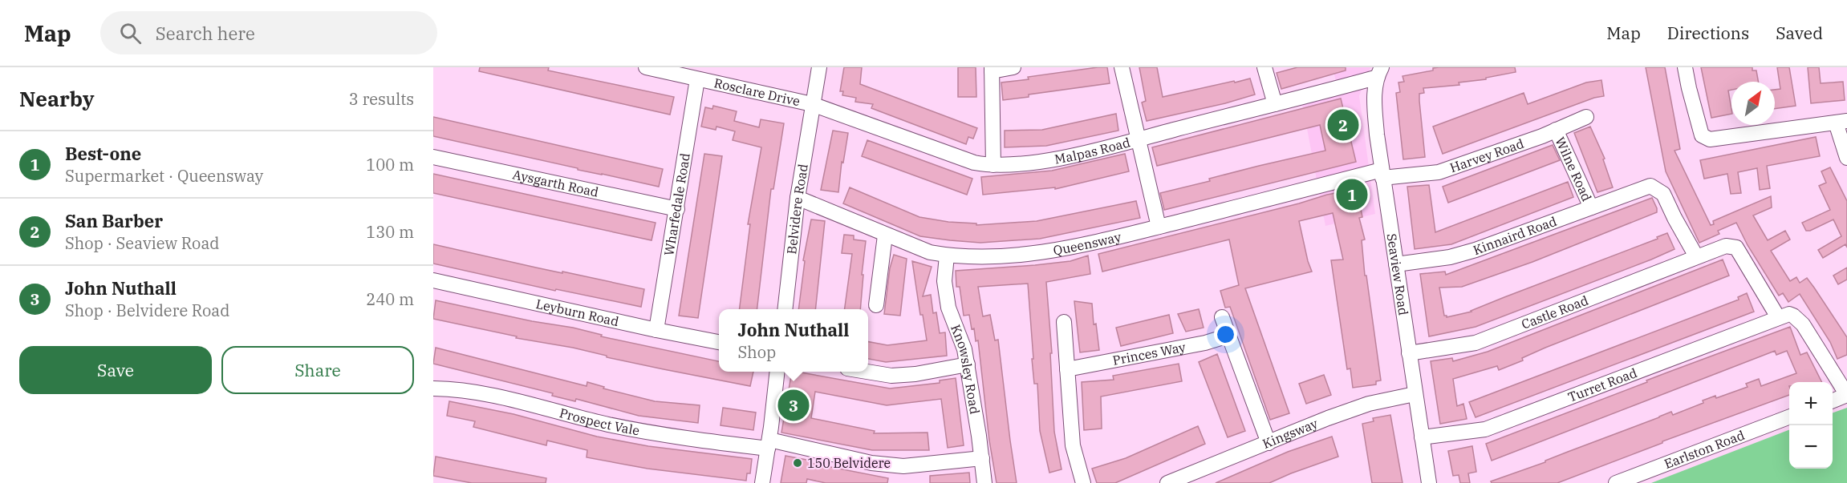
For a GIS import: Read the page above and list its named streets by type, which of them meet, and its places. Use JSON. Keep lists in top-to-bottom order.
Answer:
{
  "streets": {
    "street": [
      "Rosclare Drive",
      "Malpas Road",
      "Harvey Road",
      "Wilne Road",
      "Aysgarth Road",
      "Wharfedale Road",
      "Belvidere Road",
      "Kinnaird Road",
      "Queensway",
      "Seaview Road",
      "Castle Road",
      "Leyburn Road",
      "Princes Way",
      "Knowsley Road",
      "Turret Road",
      "Prospect Vale",
      "Kingsway",
      "Earlston Road"
    ]
  },
  "crossings": [
    ["Rosclare Drive", "Malpas Road"],
    ["Rosclare Drive", "Wharfedale Road"],
    ["Rosclare Drive", "Belvidere Road"],
    ["Malpas Road", "Belvidere Road"],
    ["Malpas Road", "Seaview Road"],
    ["Harvey Road", "Wilne Road"],
    ["Harvey Road", "Queensway"],
    ["Harvey Road", "Seaview Road"],
    ["Wilne Road", "Kinnaird Road"],
    ["Aysgarth Road", "Wharfedale Road"],
    ["Wharfedale Road", "Leyburn Road"],
    ["Belvidere Road", "Queensway"],
    ["Kinnaird Road", "Seaview Road"],
    ["Kinnaird Road", "Castle Road"],
    ["Queensway", "Seaview Road"],
    ["Queensway", "Knowsley Road"],
    ["Seaview Road", "Castle Road"],
    ["Seaview Road", "Turret Road"],
    ["Seaview Road", "Kingsway"],
    ["Castle Road", "Turret Road"],
    ["Knowsley Road", "Prospect Vale"]
  ],
  "places": ["150 Belvidere"],
  "north": "top right",
  "page": {
    "header": "Map",
    "search": "Search here",
    "nav": ["Map", "Directions", "Saved"],
    "heading": ["Nearby", "3 results"],
    "pins": ["2", "1", "3"],
    "list": [
      {
        "mark": "1",
        "name": "Best-one",
        "note": "Supermarket · Queensway",
        "value": "100 m"
      },
      {
        "mark": "2",
        "name": "San Barber",
        "note": "Shop · Seaview Road",
        "value": "130 m"
      },
      {
        "mark": "3",
        "name": "John Nuthall",
        "note": "Shop · Belvidere Road",
        "value": "240 m"
      }
    ],
    "popup": ["John Nuthall", "Shop"],
    "buttons": ["Save", "Share"],
    "map_buttons": ["+", "−"]
  }
}
